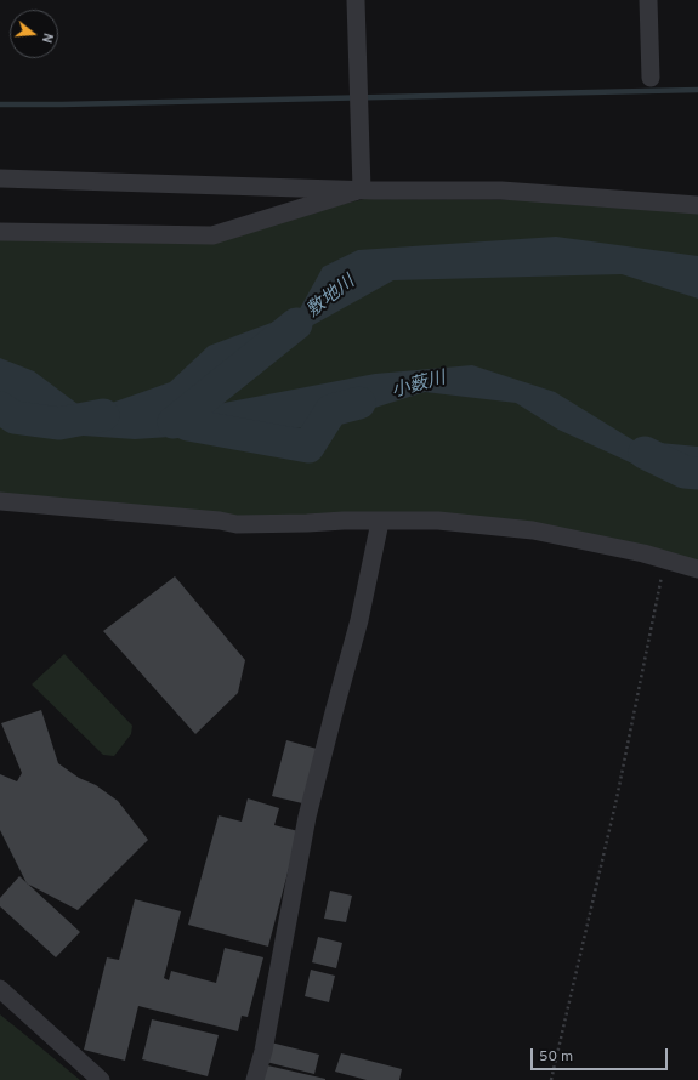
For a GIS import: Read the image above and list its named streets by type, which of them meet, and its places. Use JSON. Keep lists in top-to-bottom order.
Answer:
{
  "water": ["敷地川", "小薮川"],
  "scale_bar": "50 m",
  "north": "right"
}
